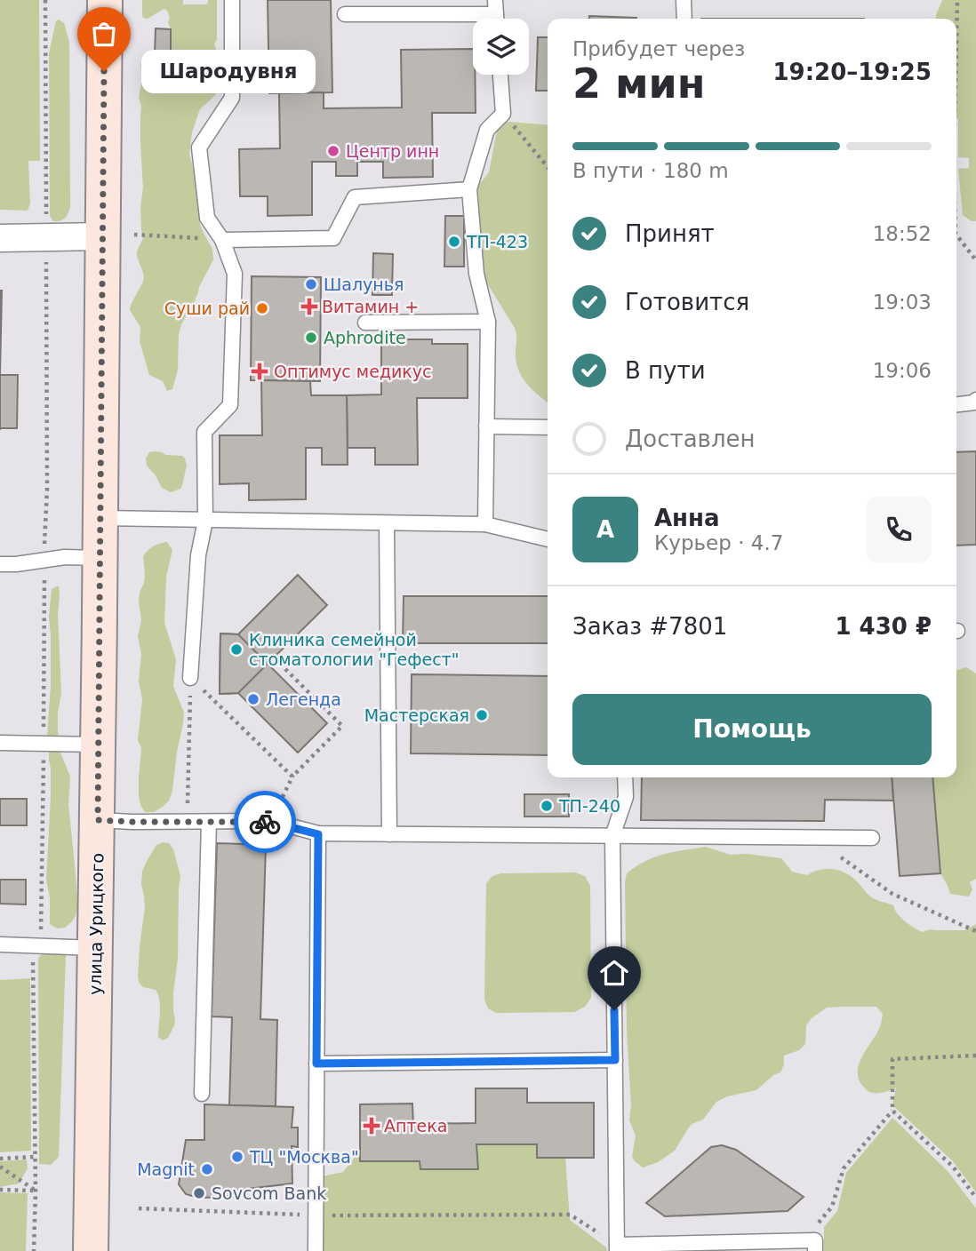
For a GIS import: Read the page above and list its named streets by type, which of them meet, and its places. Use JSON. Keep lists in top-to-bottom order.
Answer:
{
  "streets": {
    "main road": ["улица Урицкого"]
  },
  "places": {
    "other": [
      "Шародувня",
      "Центр инн",
      "ТП-423",
      "Шалунья",
      "Суши рай",
      "Aphrodite",
      "Клиника семейной стоматологии \"Гефест\"",
      "Легенда",
      "Мастерская",
      "ТП-240",
      "ТЦ \"Москва\"",
      "Magnit",
      "Sovcom Bank"
    ],
    "health": ["Витамин +", "Оптимус медикус", "Аптека"]
  },
  "page": {
    "heading": ["2 мин", "Прибудет через", "19:20–19:25"],
    "panel": [
      "Анна",
      "Курьер · 4.7",
      "Заказ #7801",
      "1 430 ₽"
    ],
    "bubble": "Шародувня",
    "bar": "В пути · 180 m",
    "list": [
      ["Принят", "18:52"],
      ["Готовится", "19:03"],
      ["В пути", "19:06"],
      "Доставлен"
    ],
    "round": "А",
    "buttons": "Помощь"
  }
}
